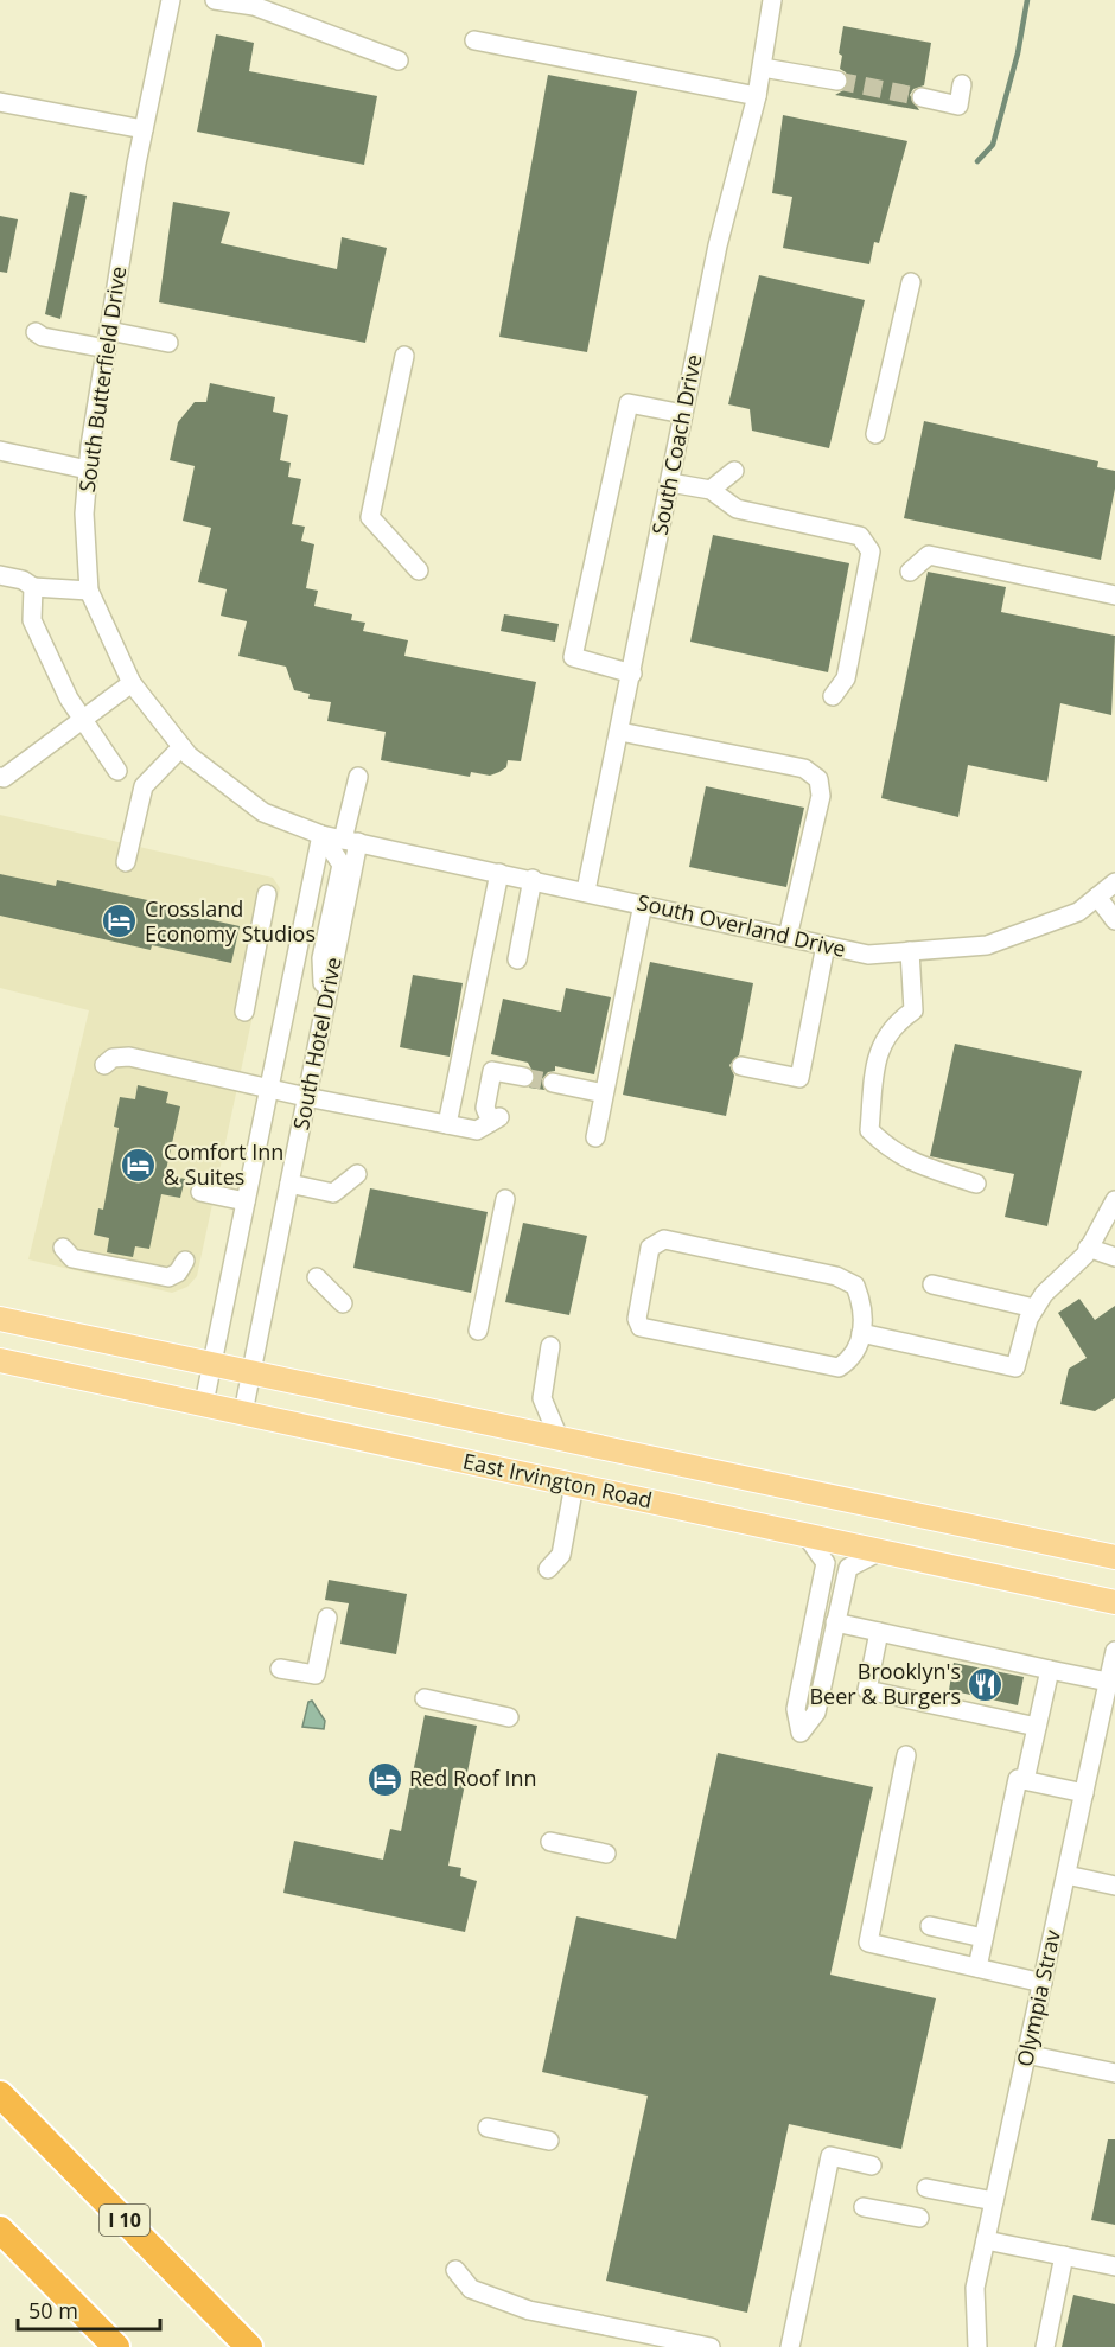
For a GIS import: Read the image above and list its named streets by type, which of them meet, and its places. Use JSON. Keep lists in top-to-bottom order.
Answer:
{
  "streets": {
    "highway": ["I 10"],
    "main road": ["East Irvington Road"],
    "street": [
      "South Butterfield Drive",
      "South Coach Drive",
      "South Overland Drive",
      "South Hotel Drive",
      "Olympia Strav"
    ]
  },
  "crossings": [
    ["South Butterfield Drive", "South Overland Drive"],
    ["South Butterfield Drive", "South Hotel Drive"],
    ["South Coach Drive", "South Overland Drive"],
    ["South Overland Drive", "South Hotel Drive"],
    ["South Hotel Drive", "East Irvington Road"]
  ],
  "places": {
    "hotel": ["Crossland Economy Studios", "Comfort Inn & Suites", "Red Roof Inn"],
    "restaurant": ["Brooklyn's Beer & Burgers"]
  },
  "scale_bar": "50 m"
}
